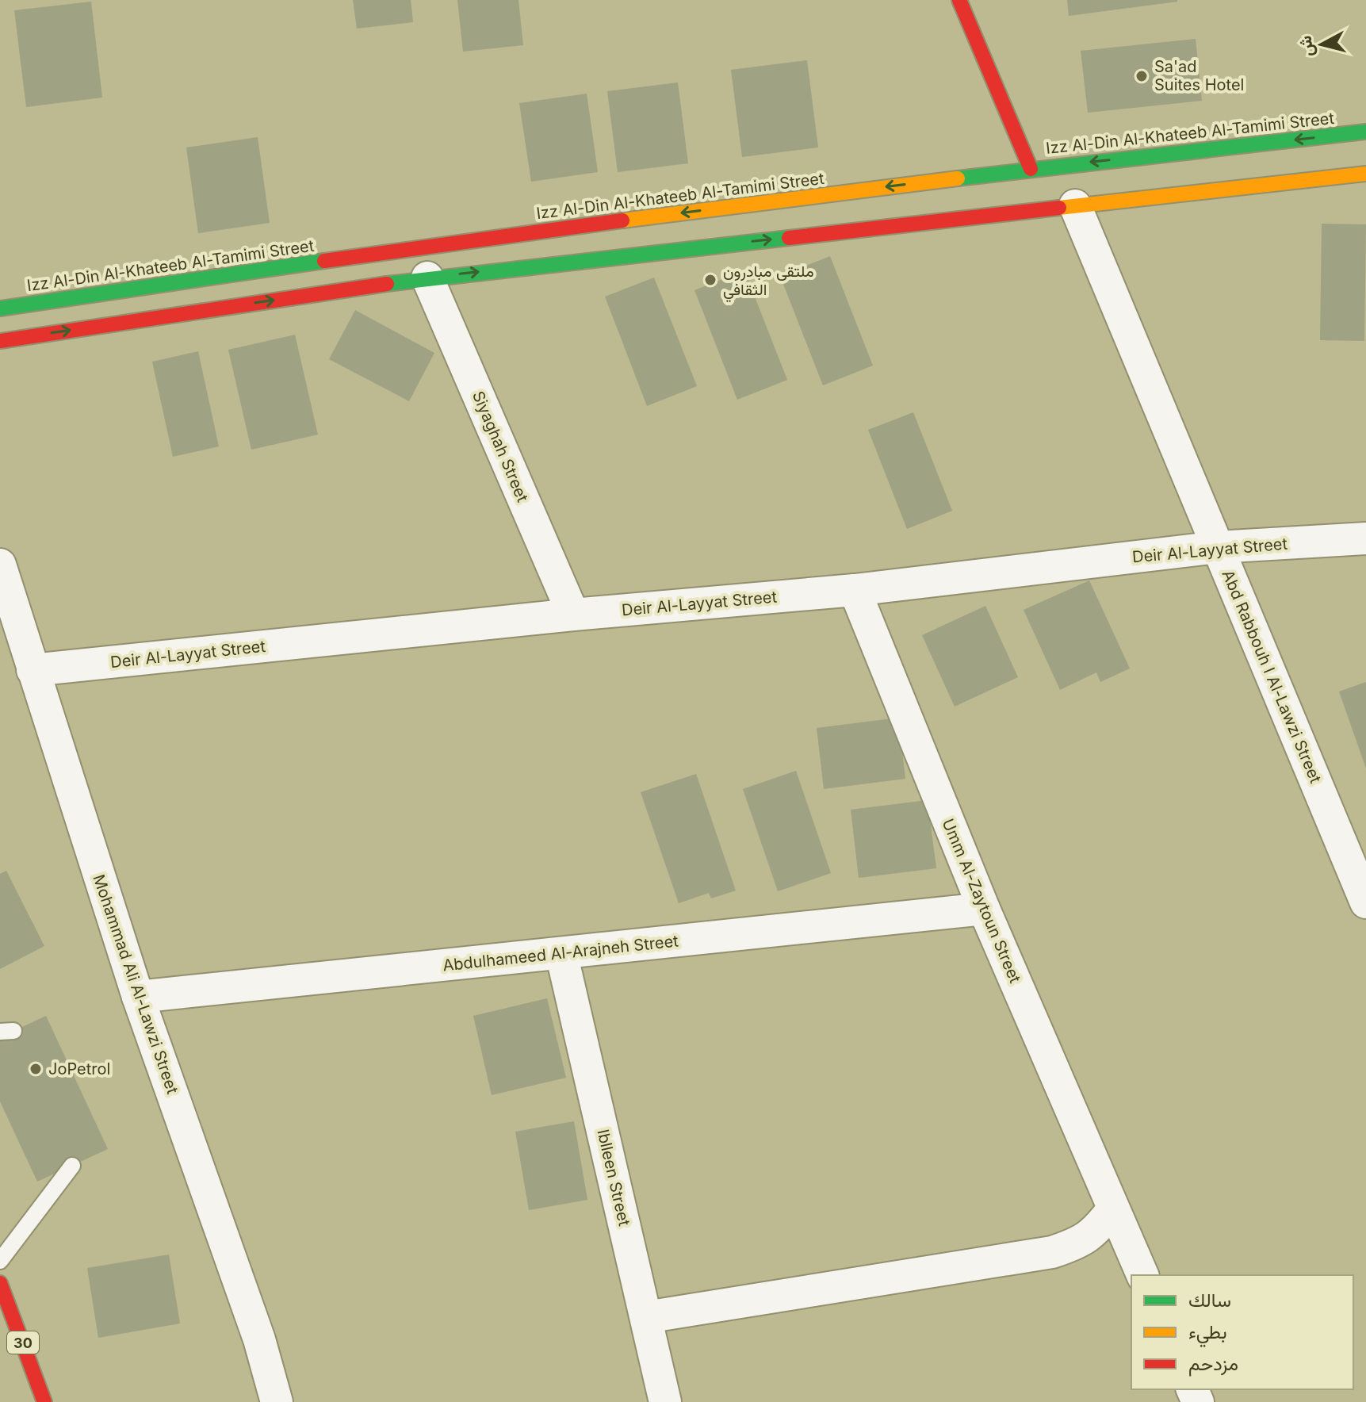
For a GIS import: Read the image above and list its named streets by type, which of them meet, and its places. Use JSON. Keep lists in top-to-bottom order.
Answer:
{
  "streets": {
    "street": [
      "Izz Al-Din Al-Khateeb Al-Tamimi Street",
      "Siyaghah Street",
      "Deir Al-Layyat Street",
      "Abd Rabbouh I Al-Lawzi Street",
      "Umm Al-Zaytoun Street",
      "Abdulhameed Al-Arajneh Street",
      "Mohammad Ali Al-Lawzi Street",
      "Iblleen Street",
      "30"
    ]
  },
  "crossings": [
    ["Siyaghah Street", "Deir Al-Layyat Street"],
    ["Deir Al-Layyat Street", "Abd Rabbouh I Al-Lawzi Street"],
    ["Deir Al-Layyat Street", "Umm Al-Zaytoun Street"],
    ["Deir Al-Layyat Street", "Mohammad Ali Al-Lawzi Street"],
    ["Umm Al-Zaytoun Street", "Abdulhameed Al-Arajneh Street"],
    ["Abdulhameed Al-Arajneh Street", "Mohammad Ali Al-Lawzi Street"],
    ["Abdulhameed Al-Arajneh Street", "Iblleen Street"]
  ],
  "places": ["Sa'ad Suites Hotel", "ملتقى مبادرون الثقافي", "JoPetrol"],
  "legend": ["سالك", "بطيء", "مزدحم"],
  "north": "left"
}
